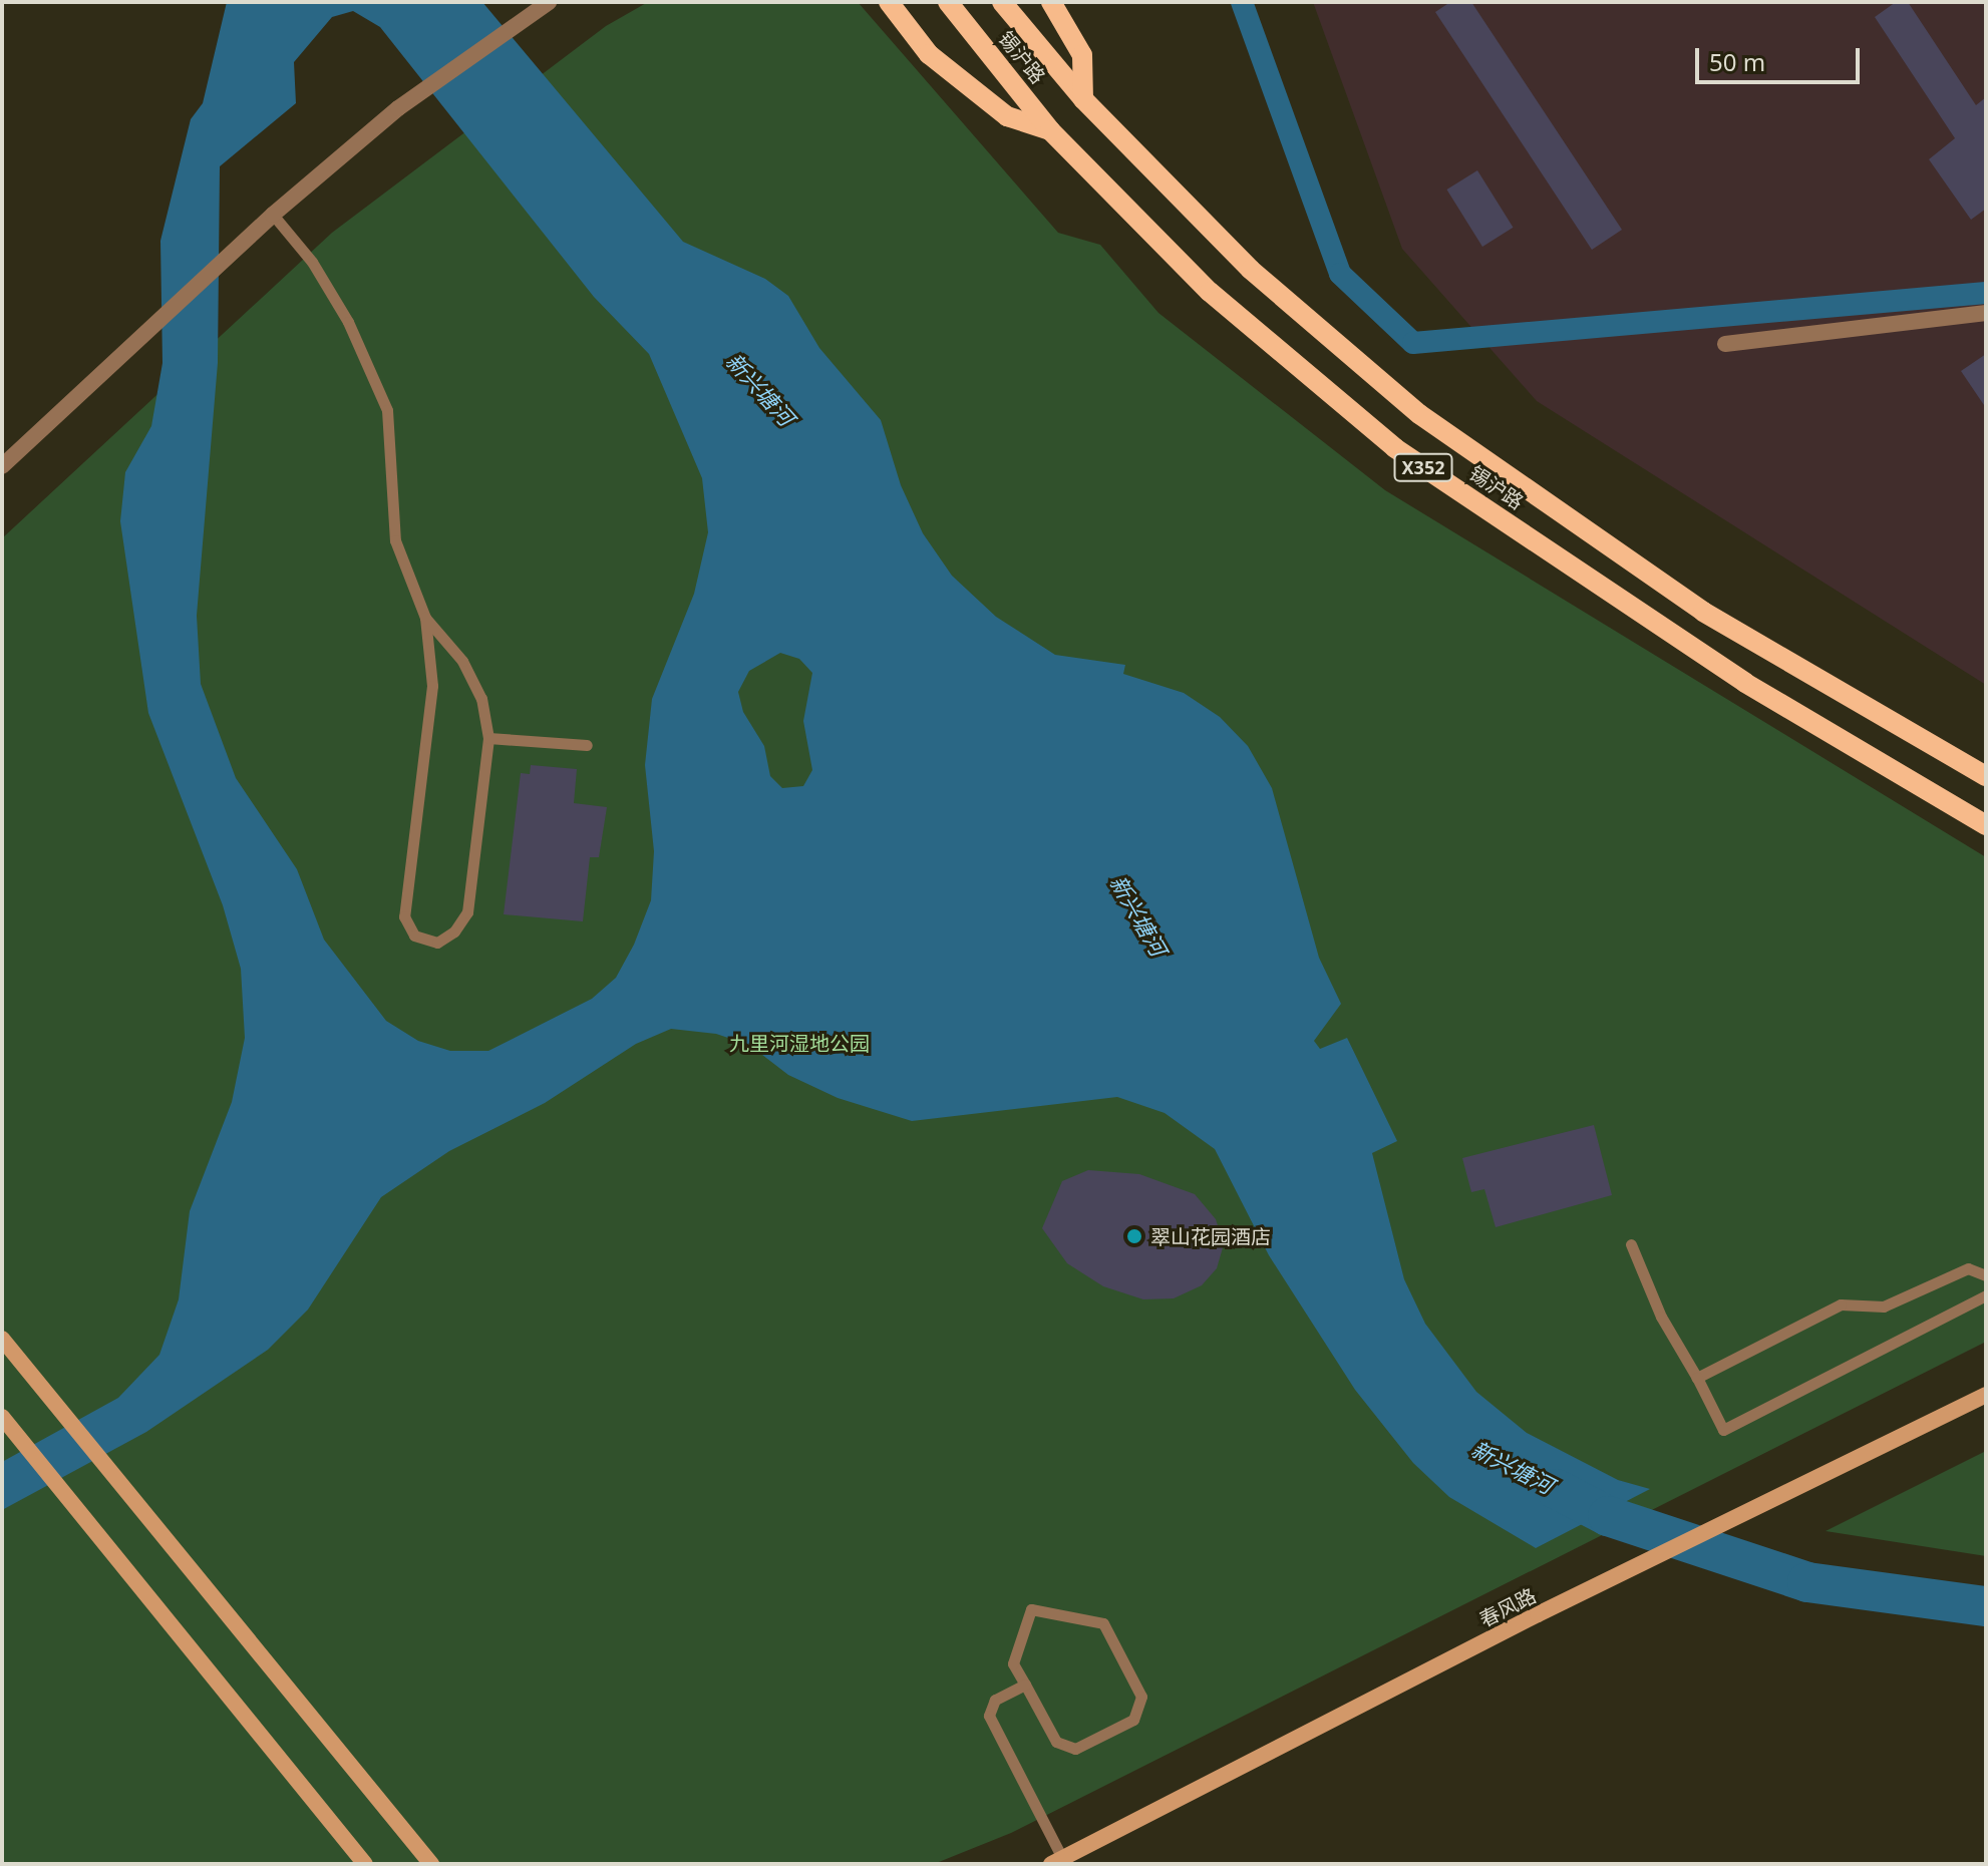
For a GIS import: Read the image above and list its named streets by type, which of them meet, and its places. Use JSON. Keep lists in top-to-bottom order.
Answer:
{
  "streets": {
    "main road": ["锡沪路", "X352", "春风路"]
  },
  "water": ["新兴塘河"],
  "parks": ["九里河湿地公园"],
  "places": ["翠山花园酒店"],
  "scale_bar": "50 m"
}
